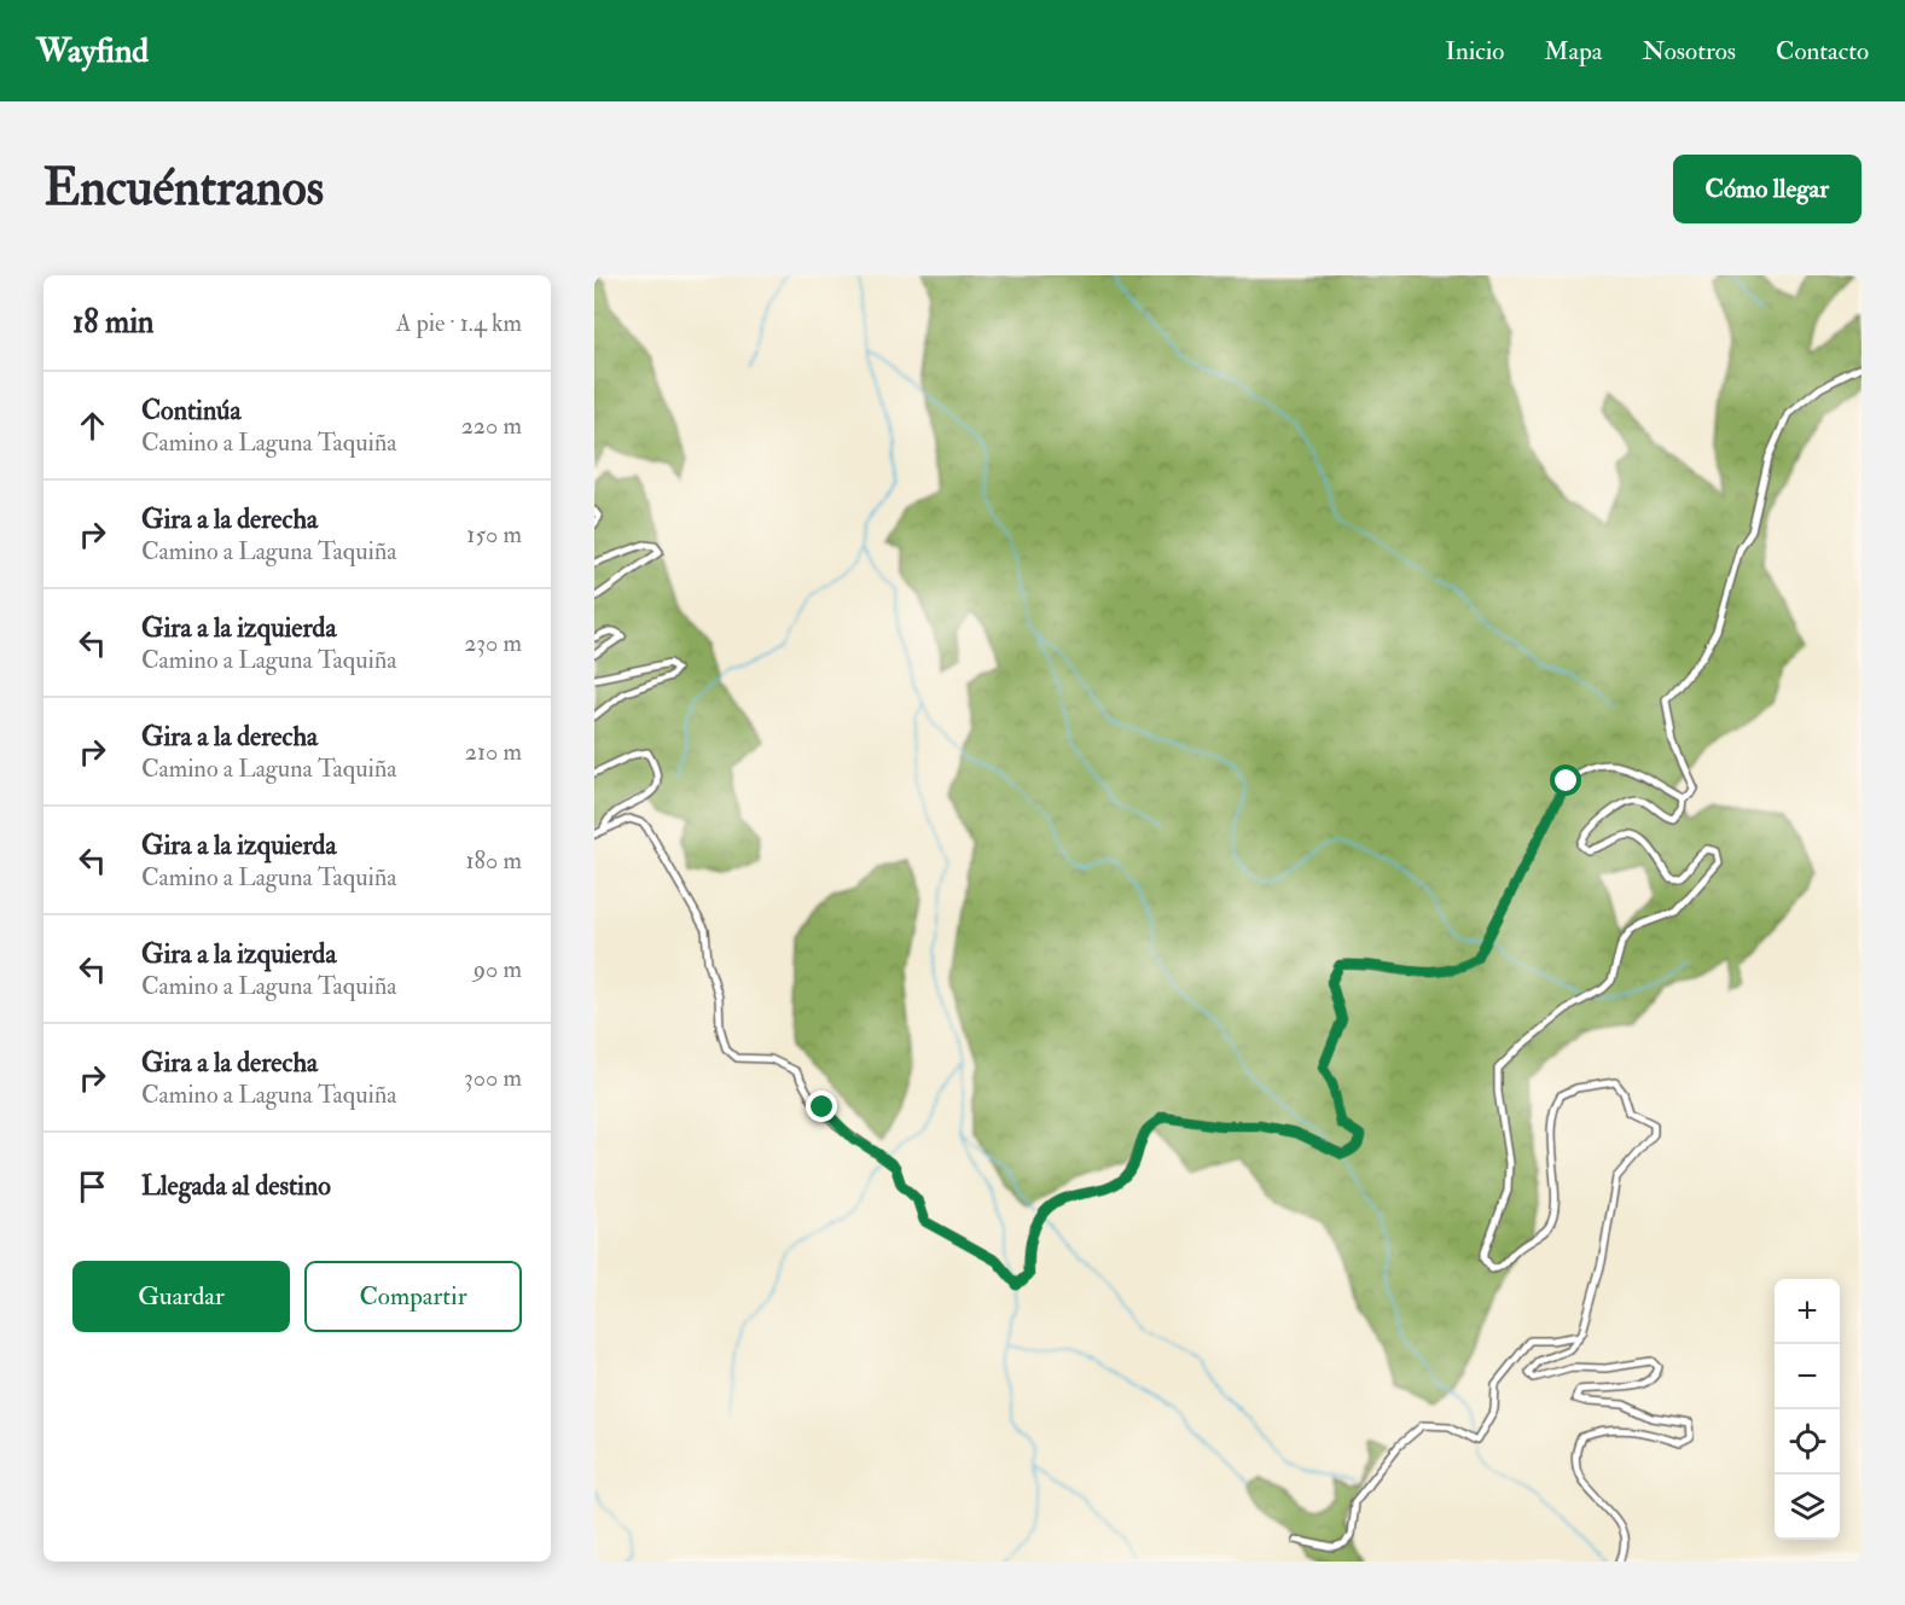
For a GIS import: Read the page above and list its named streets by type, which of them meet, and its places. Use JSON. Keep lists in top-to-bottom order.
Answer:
{
  "page": {
    "header": "Wayfind",
    "nav": [
      "Inicio",
      "Mapa",
      "Nosotros",
      "Contacto"
    ],
    "buttons": [
      "Cómo llegar",
      ["Guardar", "Compartir"]
    ],
    "title": "Encuéntranos",
    "heading": ["18 min", "A pie · 1.4 km"],
    "list": [
      ["Continúa", "Camino a Laguna Taquiña", "220 m"],
      ["Gira a la derecha", "Camino a Laguna Taquiña", "150 m"],
      ["Gira a la izquierda", "Camino a Laguna Taquiña", "230 m"],
      ["Gira a la derecha", "Camino a Laguna Taquiña", "210 m"],
      ["Gira a la izquierda", "Camino a Laguna Taquiña", "180 m"],
      ["Gira a la izquierda", "Camino a Laguna Taquiña", "90 m"],
      ["Gira a la derecha", "Camino a Laguna Taquiña", "300 m"],
      "Llegada al destino"
    ],
    "map_buttons": ["+", "−"]
  }
}
